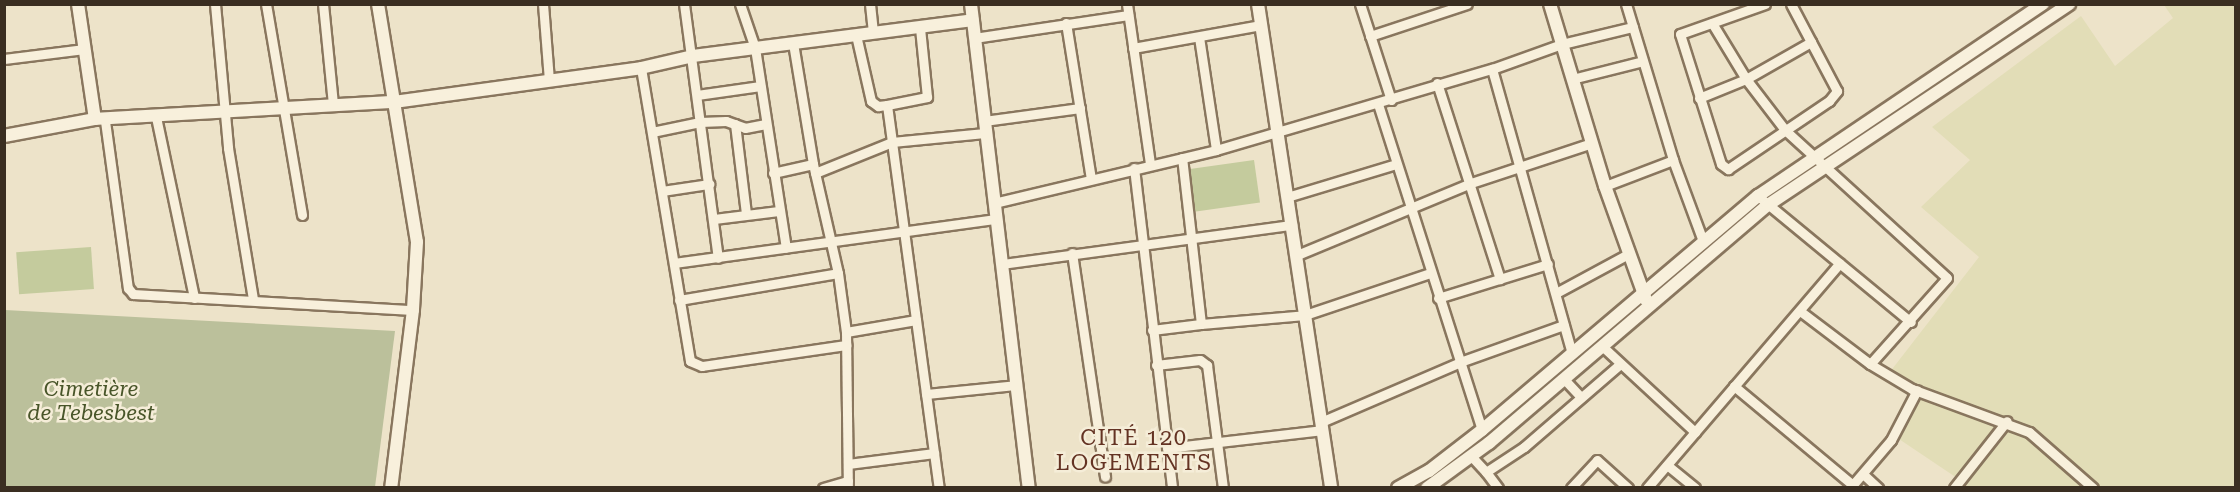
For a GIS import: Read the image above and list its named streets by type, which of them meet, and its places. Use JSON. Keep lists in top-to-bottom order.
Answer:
{
  "districts": ["CITÉ 120 LOGEMENTS"],
  "parks": ["Cimetière de Tebesbest"]
}
